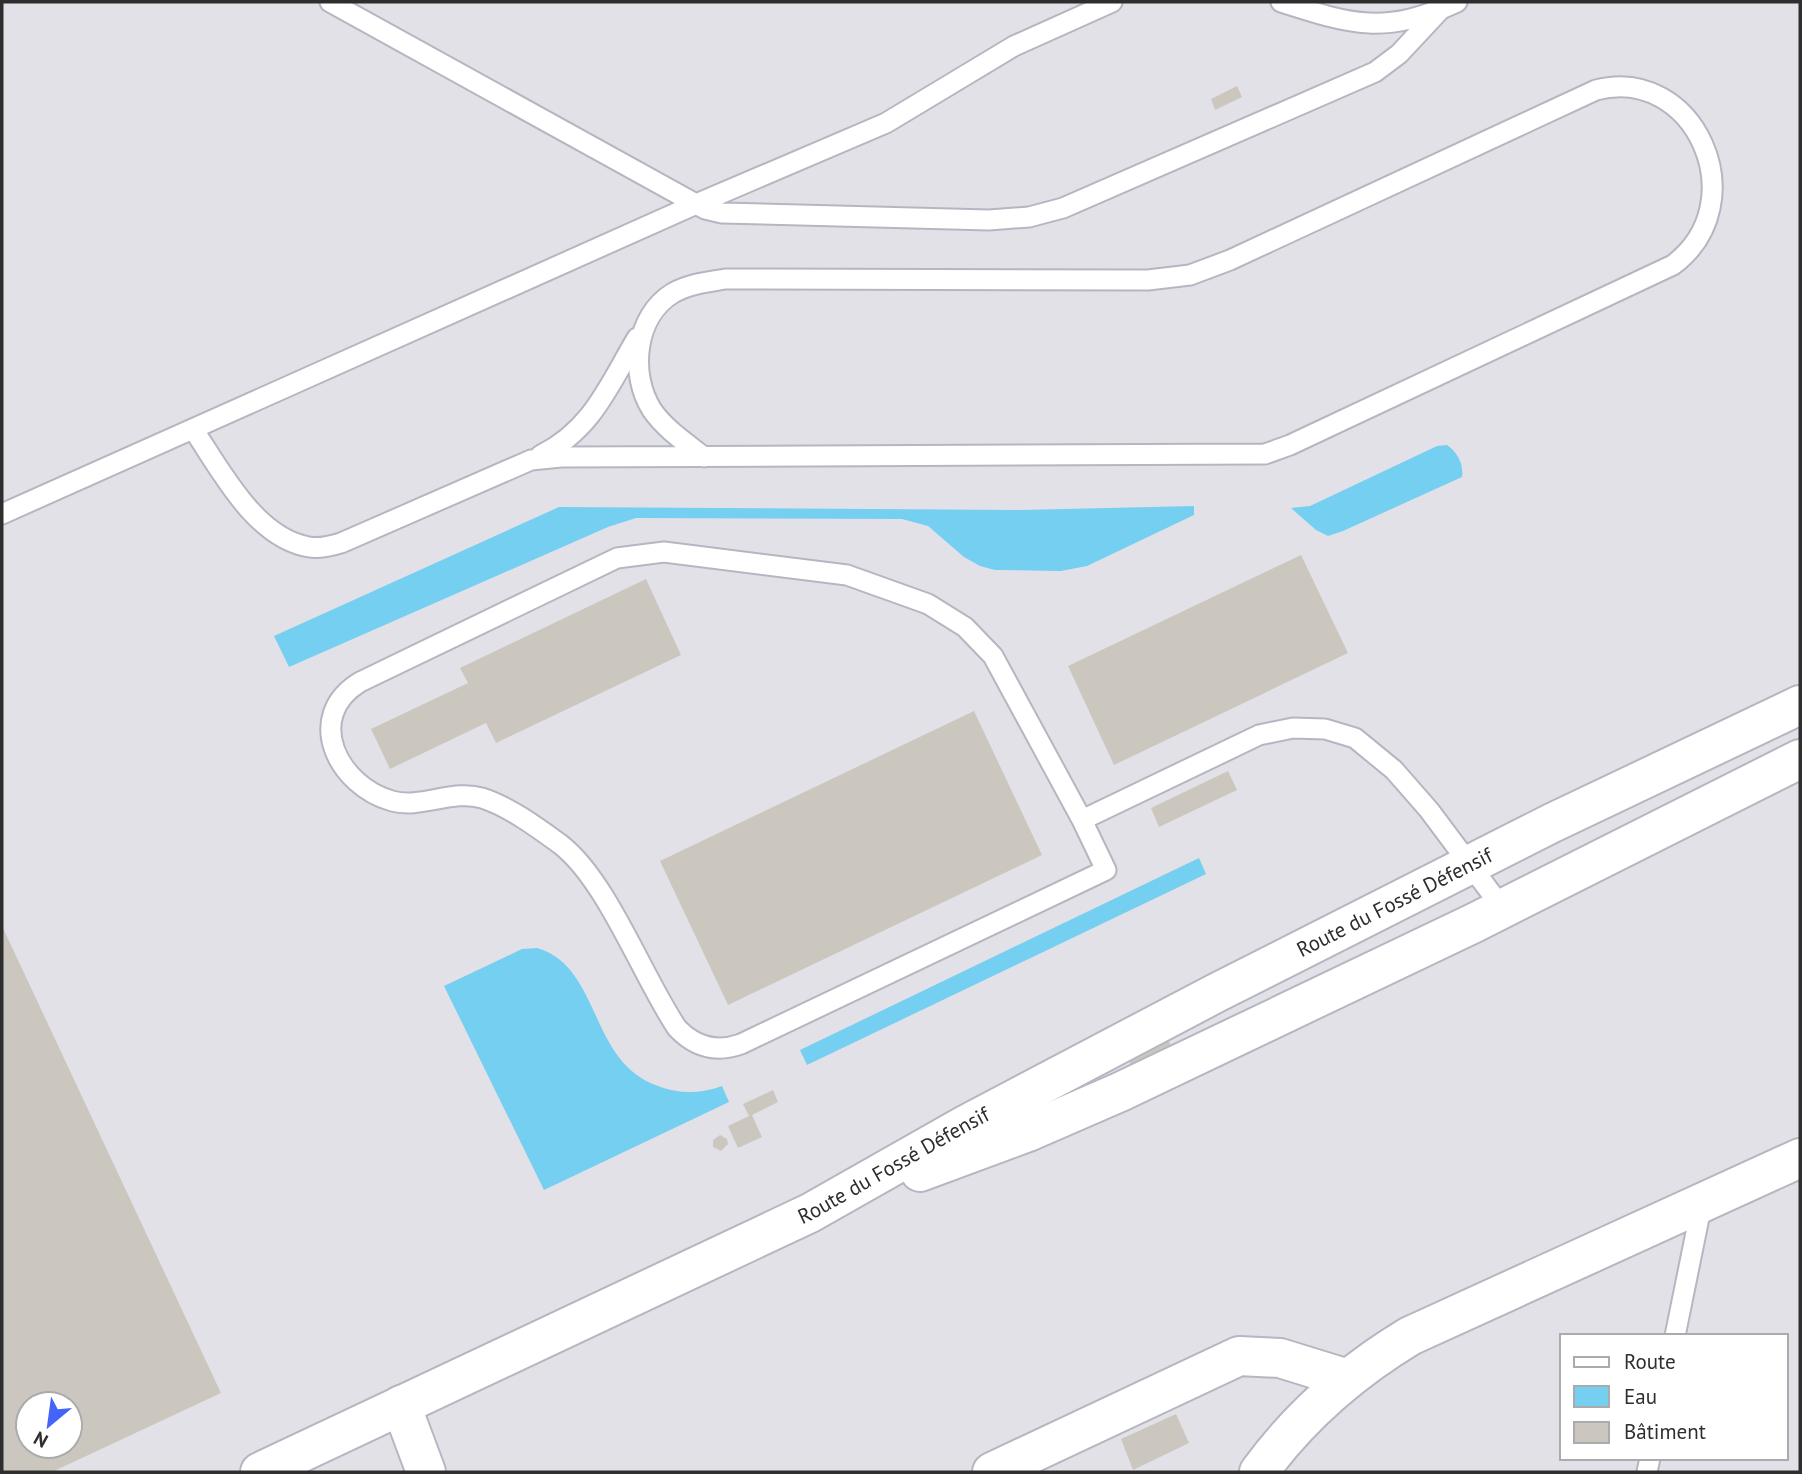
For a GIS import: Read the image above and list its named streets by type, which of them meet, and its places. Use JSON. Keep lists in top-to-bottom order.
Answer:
{
  "streets": {
    "street": ["Route du Fossé Défensif"]
  },
  "legend": ["Route", "Eau", "Bâtiment"],
  "north": "bottom left"
}
